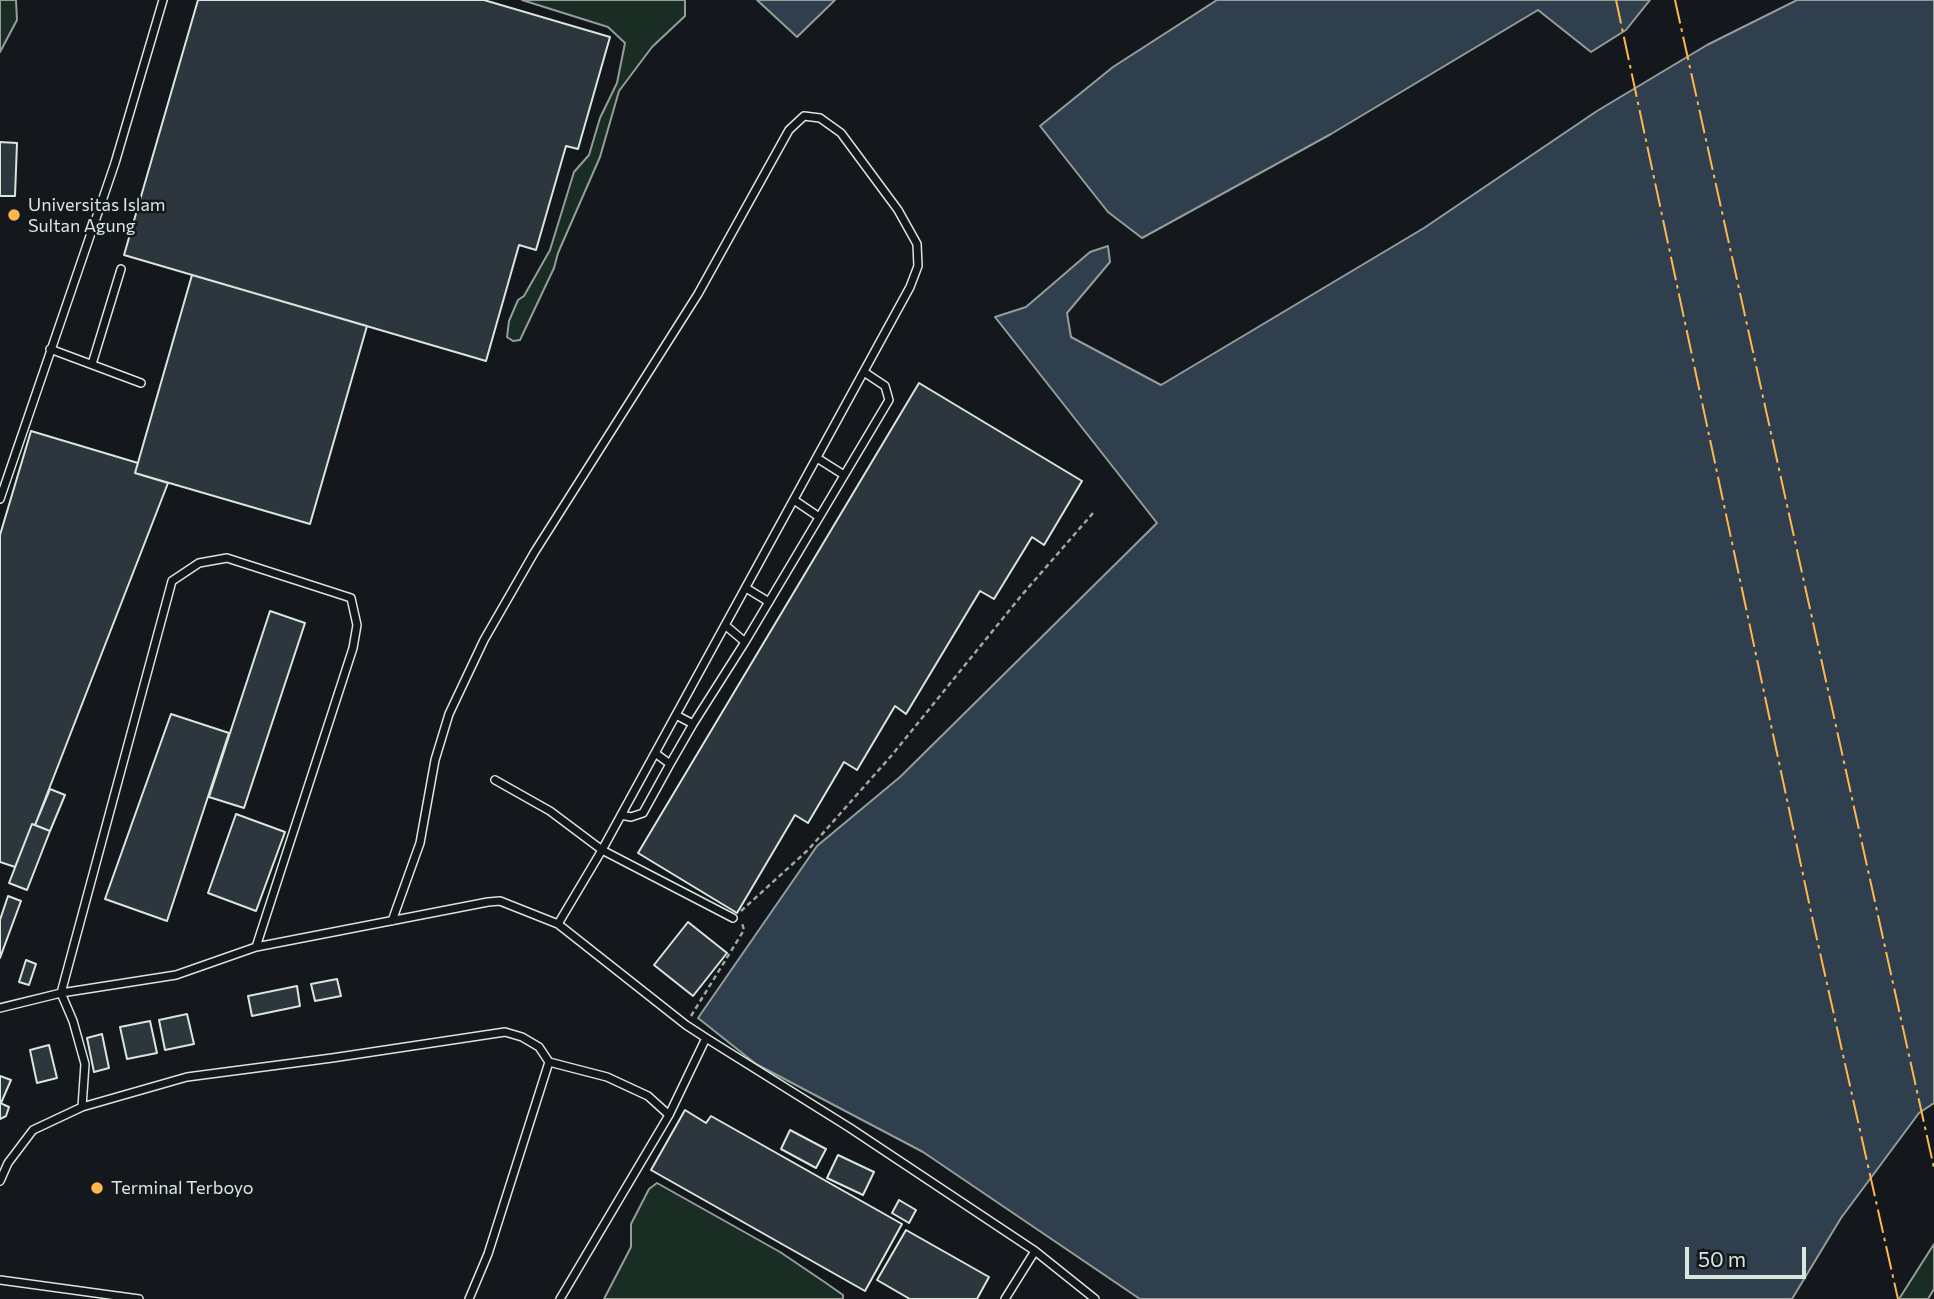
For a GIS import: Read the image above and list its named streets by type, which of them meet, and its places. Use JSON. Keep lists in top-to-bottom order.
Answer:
{
  "places": ["Universitas Islam Sultan Agung", "Terminal Terboyo"],
  "scale_bar": "50 m"
}
